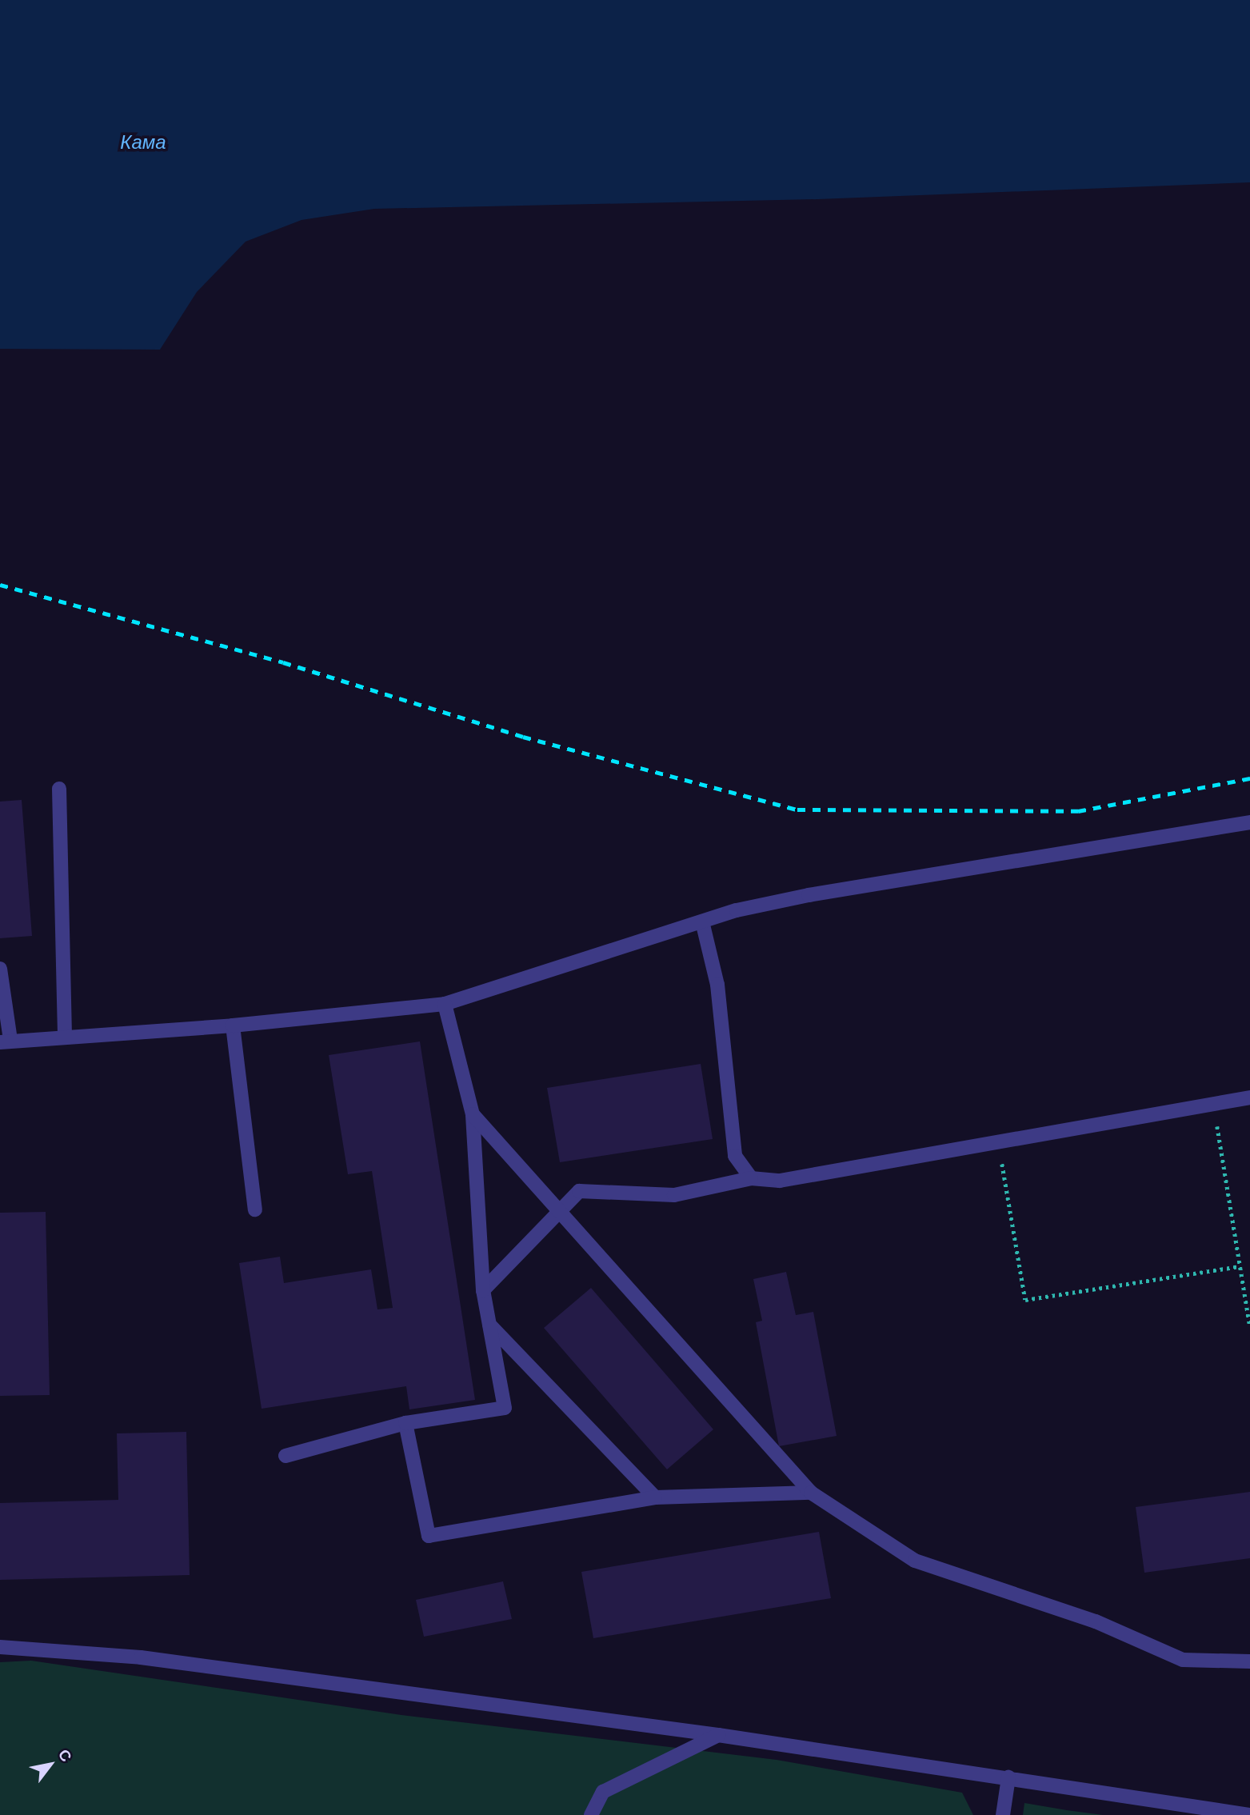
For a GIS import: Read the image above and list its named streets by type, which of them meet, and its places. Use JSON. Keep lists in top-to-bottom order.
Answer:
{
  "water": ["Кама"],
  "north": "top right"
}
